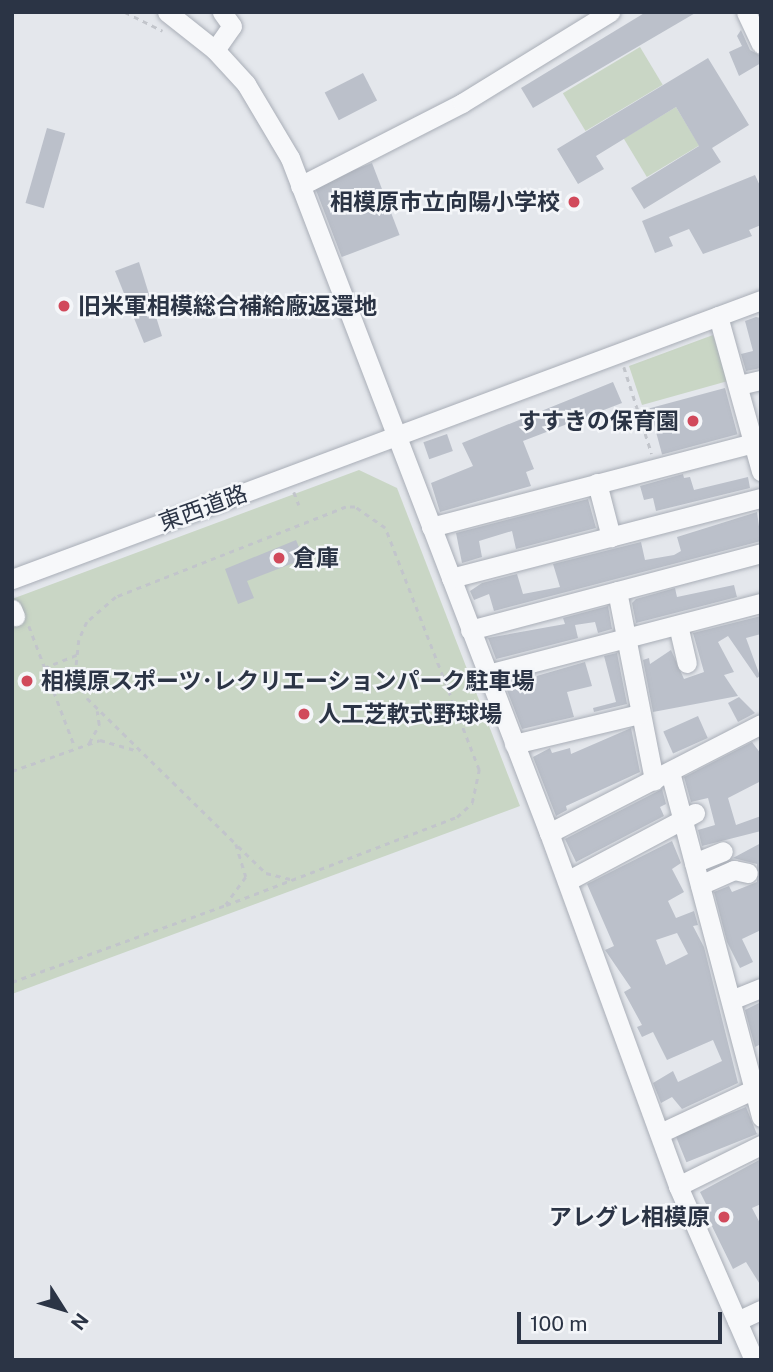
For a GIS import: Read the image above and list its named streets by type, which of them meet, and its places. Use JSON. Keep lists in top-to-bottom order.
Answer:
{
  "streets": {
    "street": ["東西道路"]
  },
  "places": [
    "相模原市立向陽小学校",
    "旧米軍相模総合補給廠返還地",
    "すすきの保育園",
    "倉庫",
    "相模原スポーツ･レクリエーションパーク駐車場",
    "人工芝軟式野球場",
    "アレグレ相模原"
  ],
  "scale_bar": "100 m",
  "north": "bottom right"
}
